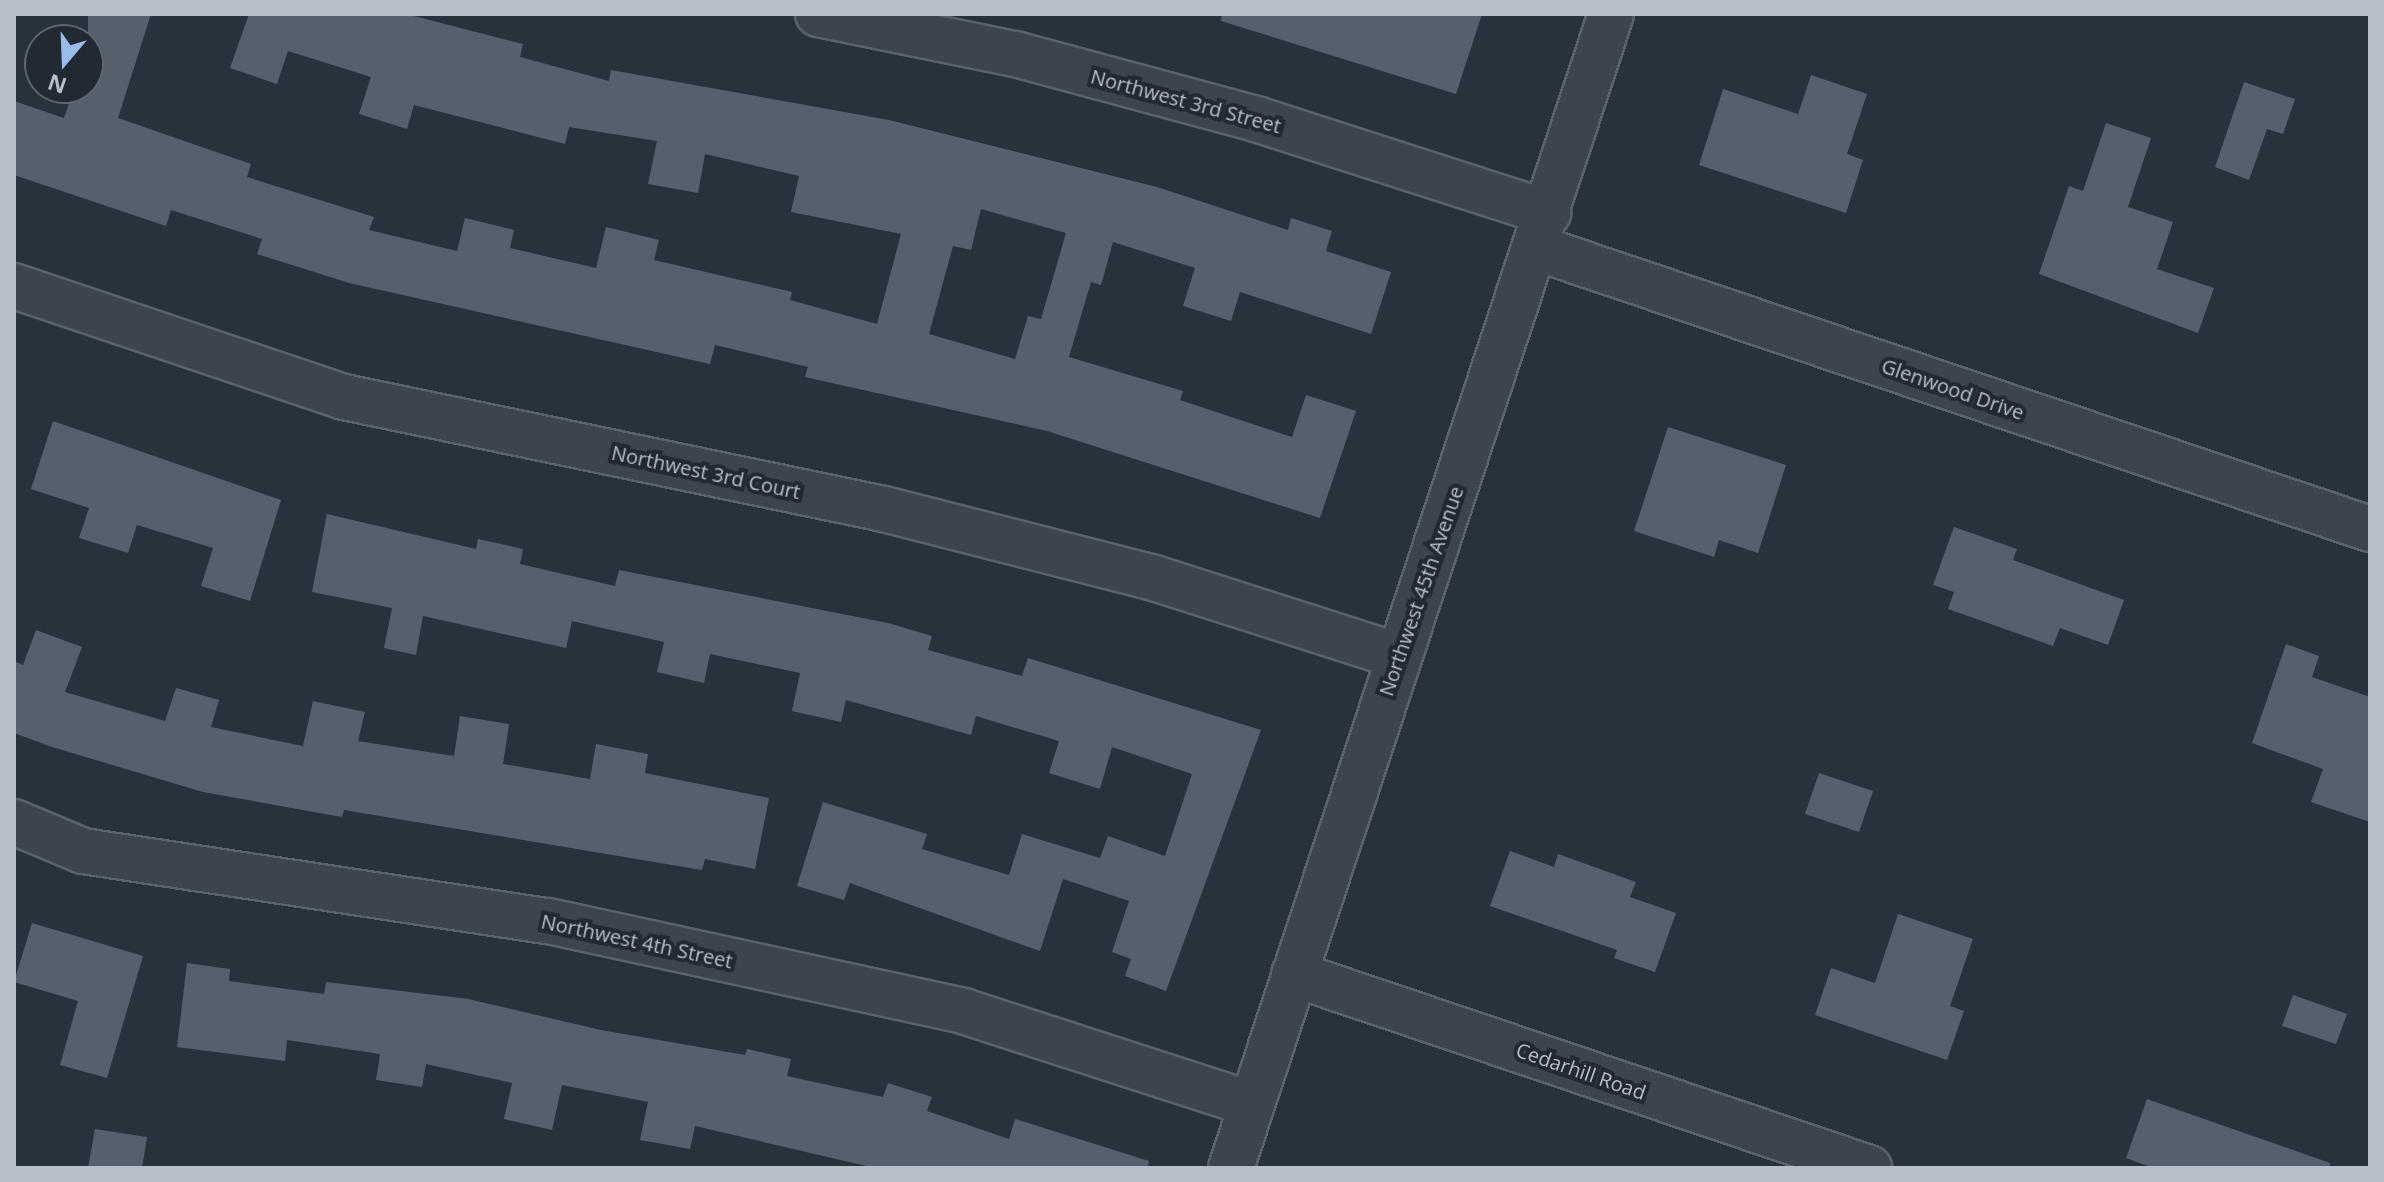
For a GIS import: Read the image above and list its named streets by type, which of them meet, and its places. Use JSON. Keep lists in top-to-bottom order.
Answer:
{
  "streets": {
    "street": [
      "Northwest 3rd Street",
      "Glenwood Drive",
      "Northwest 3rd Court",
      "Northwest 45th Avenue",
      "Northwest 4th Street",
      "Cedarhill Road"
    ]
  },
  "crossings": [
    ["Northwest 3rd Street", "Glenwood Drive"],
    ["Northwest 3rd Street", "Northwest 45th Avenue"],
    ["Glenwood Drive", "Northwest 45th Avenue"],
    ["Northwest 3rd Court", "Northwest 45th Avenue"],
    ["Northwest 45th Avenue", "Northwest 4th Street"],
    ["Northwest 45th Avenue", "Cedarhill Road"]
  ],
  "north": "bottom"
}
